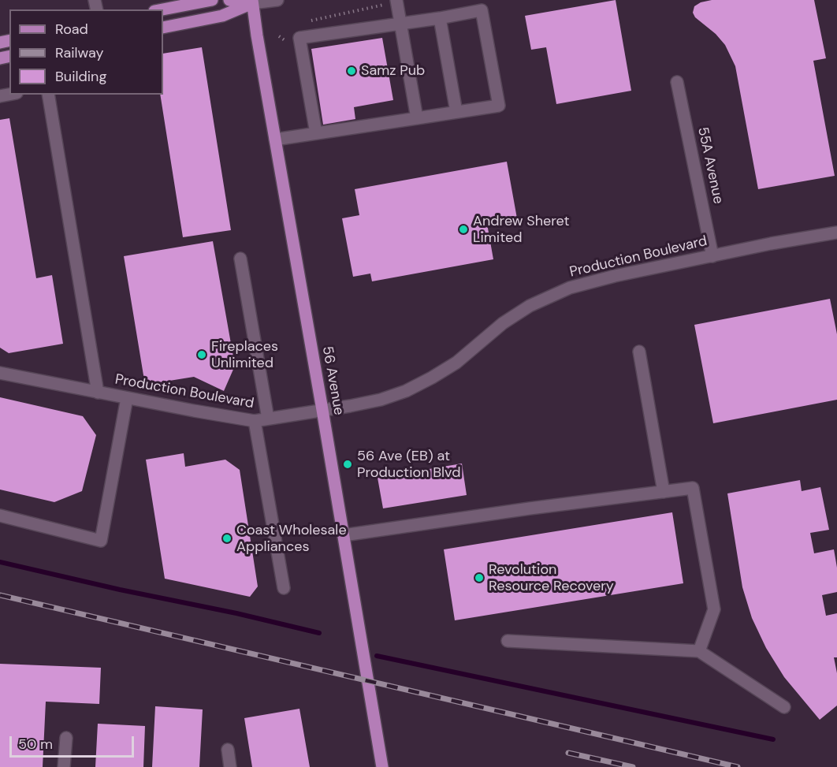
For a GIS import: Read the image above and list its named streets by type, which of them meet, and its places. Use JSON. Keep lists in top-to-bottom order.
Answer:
{
  "streets": {
    "main road": ["56 Avenue"],
    "street": ["55A Avenue", "Production Boulevard"]
  },
  "crossings": [
    ["55A Avenue", "Production Boulevard"],
    ["Production Boulevard", "56 Avenue"]
  ],
  "places": [
    "Samz Pub",
    "Andrew Sheret Limited",
    "Fireplaces Unlimited",
    "56 Ave (EB) at Production Blvd",
    "Coast Wholesale Appliances",
    "Revolution Resource Recovery"
  ],
  "legend": ["Road", "Railway", "Building"],
  "scale_bar": "50 m"
}
